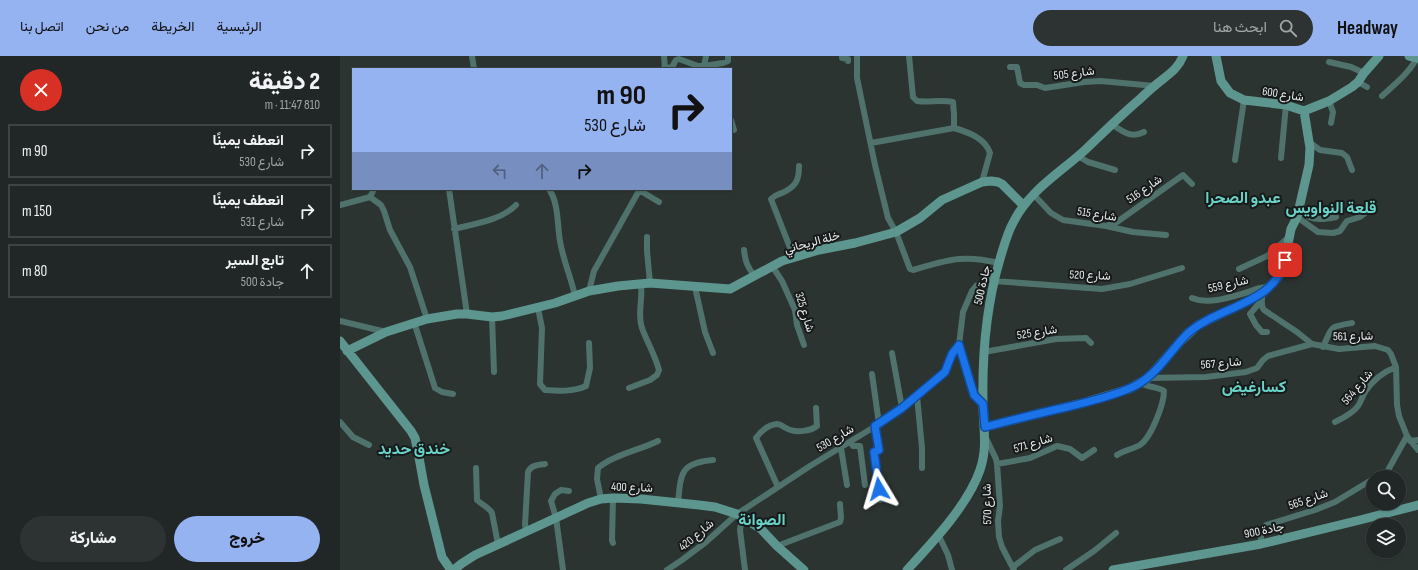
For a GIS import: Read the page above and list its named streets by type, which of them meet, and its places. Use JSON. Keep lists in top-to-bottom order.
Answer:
{
  "streets": {
    "main road": [
      "شارع 600",
      "خلة الريحاني",
      "جادة 500",
      "شارع 400",
      "جادة 900"
    ],
    "street": [
      "شارع 505",
      "شارع 516",
      "شارع 515",
      "شارع 520",
      "شارع 559",
      "شارع 325",
      "شارع 525",
      "شارع 561",
      "شارع 567",
      "شارع 564",
      "شارع 530",
      "شارع 571",
      "شارع 565",
      "شارع 570",
      "شارع 420"
    ]
  },
  "crossings": [
    ["شارع 505", "جادة 500"],
    ["شارع 516", "شارع 515"],
    ["شارع 515", "جادة 500"],
    ["خلة الريحاني", "جادة 500"],
    ["خلة الريحاني", "شارع 325"],
    ["شارع 520", "جادة 500"],
    ["شارع 520", "شارع 530"],
    ["شارع 559", "شارع 561"],
    ["جادة 500", "شارع 525"],
    ["جادة 500", "شارع 530"],
    ["جادة 500", "شارع 570"],
    ["شارع 561", "شارع 567"],
    ["شارع 561", "شارع 564"],
    ["شارع 530", "شارع 400"],
    ["شارع 530", "شارع 420"],
    ["شارع 571", "شارع 570"],
    ["شارع 400", "شارع 420"],
    ["شارع 565", "جادة 900"]
  ],
  "districts": [
    "عبدو الصحرا",
    "قلعة النواويس",
    "كسارغيض",
    "خندق حديد",
    "الصوانة"
  ],
  "page": {
    "header": "Headway",
    "search": "ابحث هنا",
    "nav": [
      "الرئيسية",
      "الخريطة",
      "من نحن",
      "اتصل بنا"
    ],
    "heading": ["2 دقيقة", "810 m · 11:47"],
    "turn": ["90 m", "شارع 530"],
    "list": [
      {
        "name": "انعطف يمينًا",
        "note": "شارع 530",
        "value": "90 m"
      },
      {
        "name": "انعطف يمينًا",
        "note": "شارع 531",
        "value": "150 m"
      },
      {
        "name": "تابع السير",
        "note": "جادة 500",
        "value": "80 m"
      }
    ],
    "buttons": ["خروج", "مشاركة"]
  }
}
